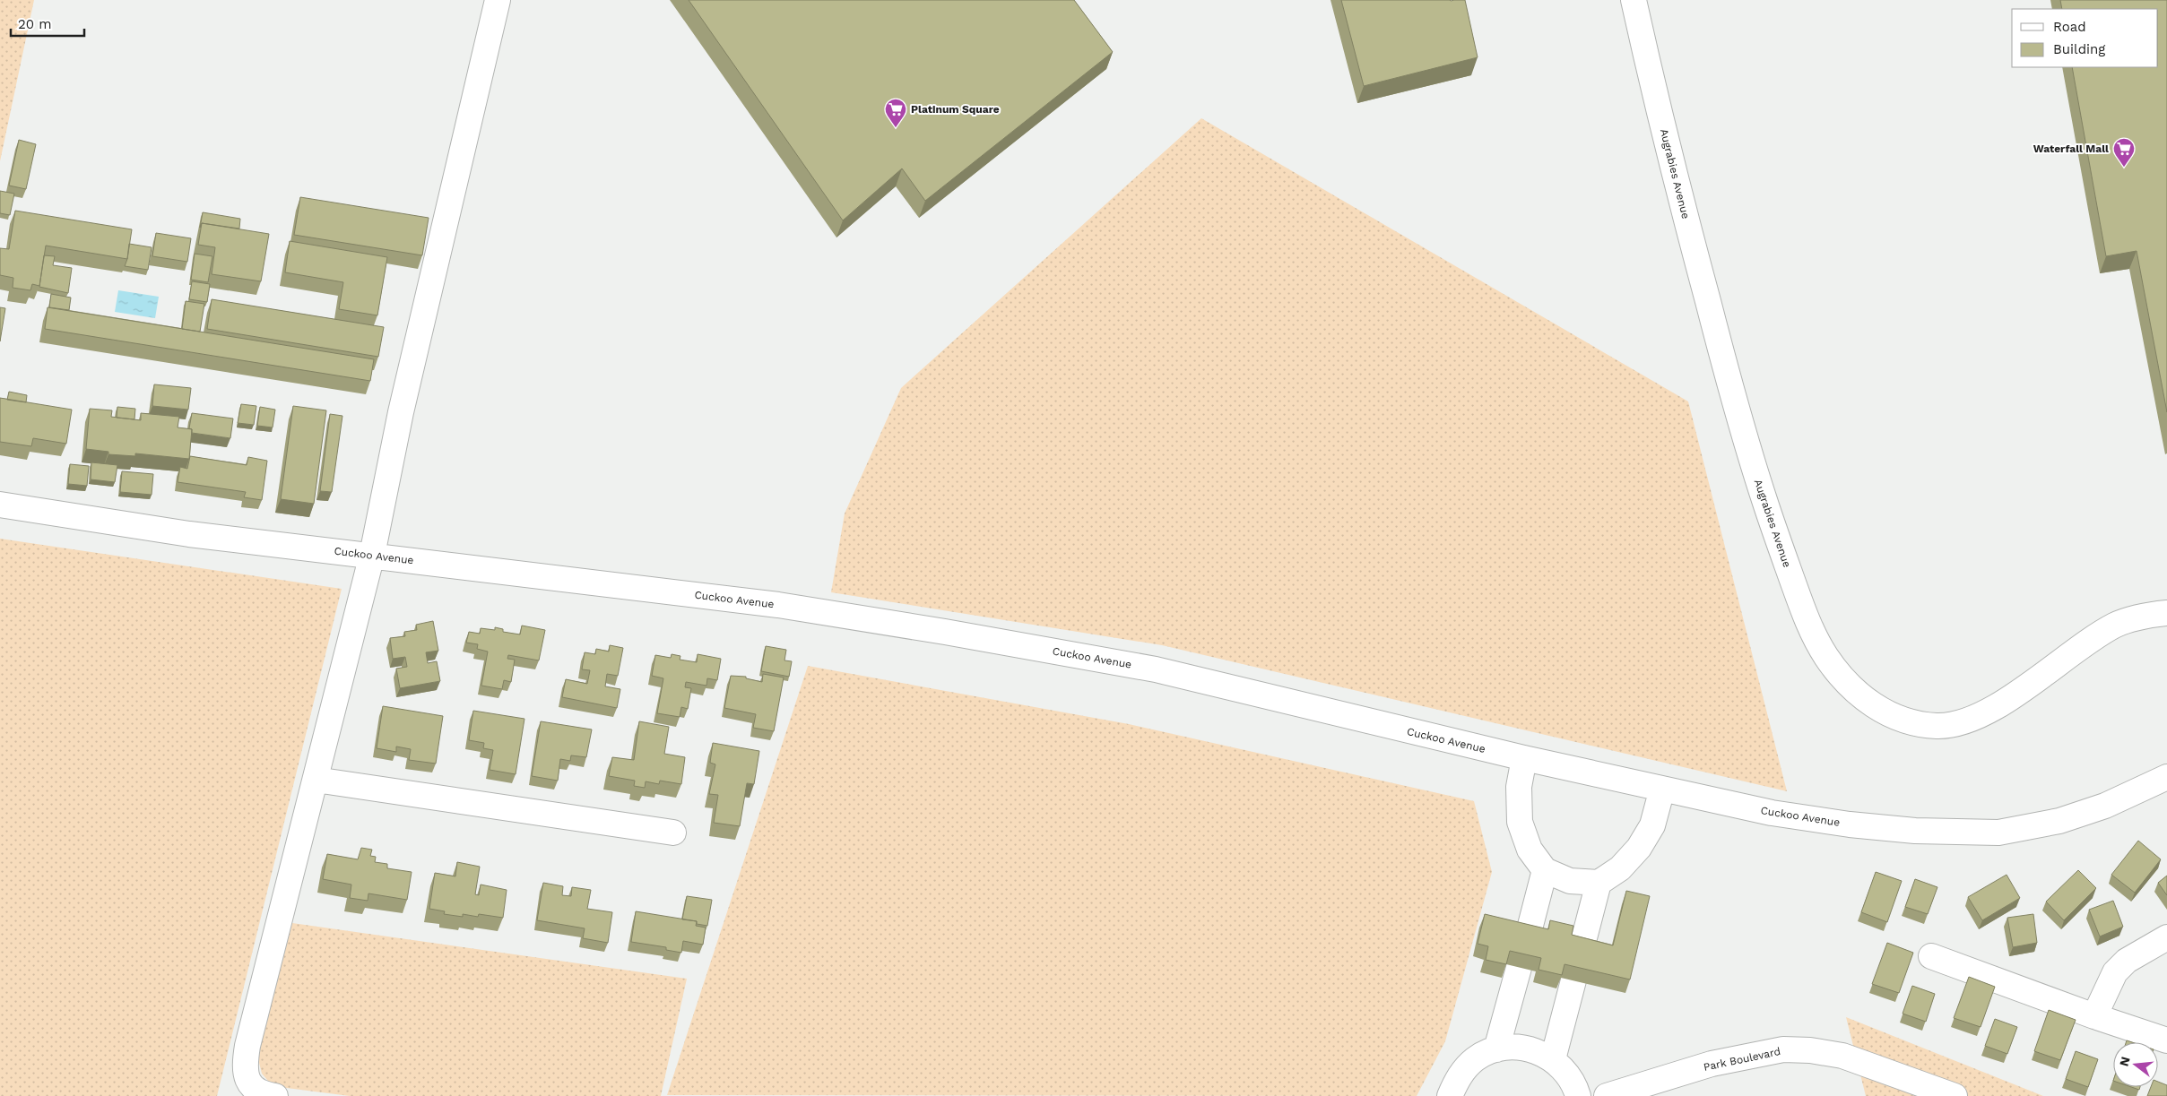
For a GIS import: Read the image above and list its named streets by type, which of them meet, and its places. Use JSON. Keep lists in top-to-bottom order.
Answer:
{
  "streets": {
    "street": ["Augrabies Avenue", "Cuckoo Avenue", "Park Boulevard"]
  },
  "places": {
    "supermarket": ["Platinum Square", "Waterfall Mall"]
  },
  "legend": ["Road", "Building"],
  "scale_bar": "20 m",
  "north": "left"
}
